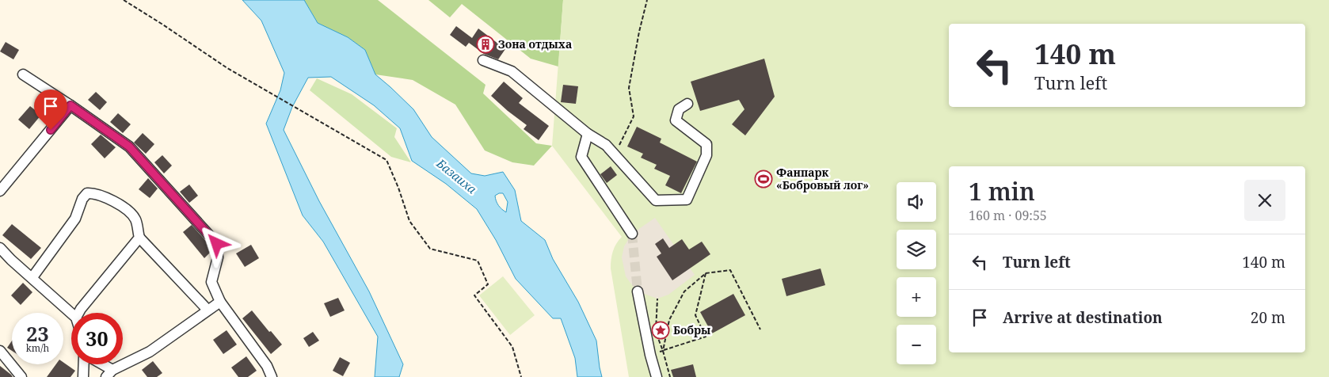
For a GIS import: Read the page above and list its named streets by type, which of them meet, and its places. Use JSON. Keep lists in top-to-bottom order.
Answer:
{
  "water": ["Базаиха"],
  "places": {
    "building": ["Зона отдыха"],
    "sports": ["Фанпарк «Бобровый лог»"],
    "place": ["Бобры"]
  },
  "page": {
    "turn": ["140 m", "Turn left"],
    "heading": ["1 min", "160 m · 09:55"],
    "map_buttons": ["+", "−"],
    "list": [
      {
        "name": "Turn left",
        "value": "140 m"
      },
      {
        "name": "Arrive at destination",
        "value": "20 m"
      }
    ],
    "speed": "23 km/h",
    "limit": "30"
  }
}
